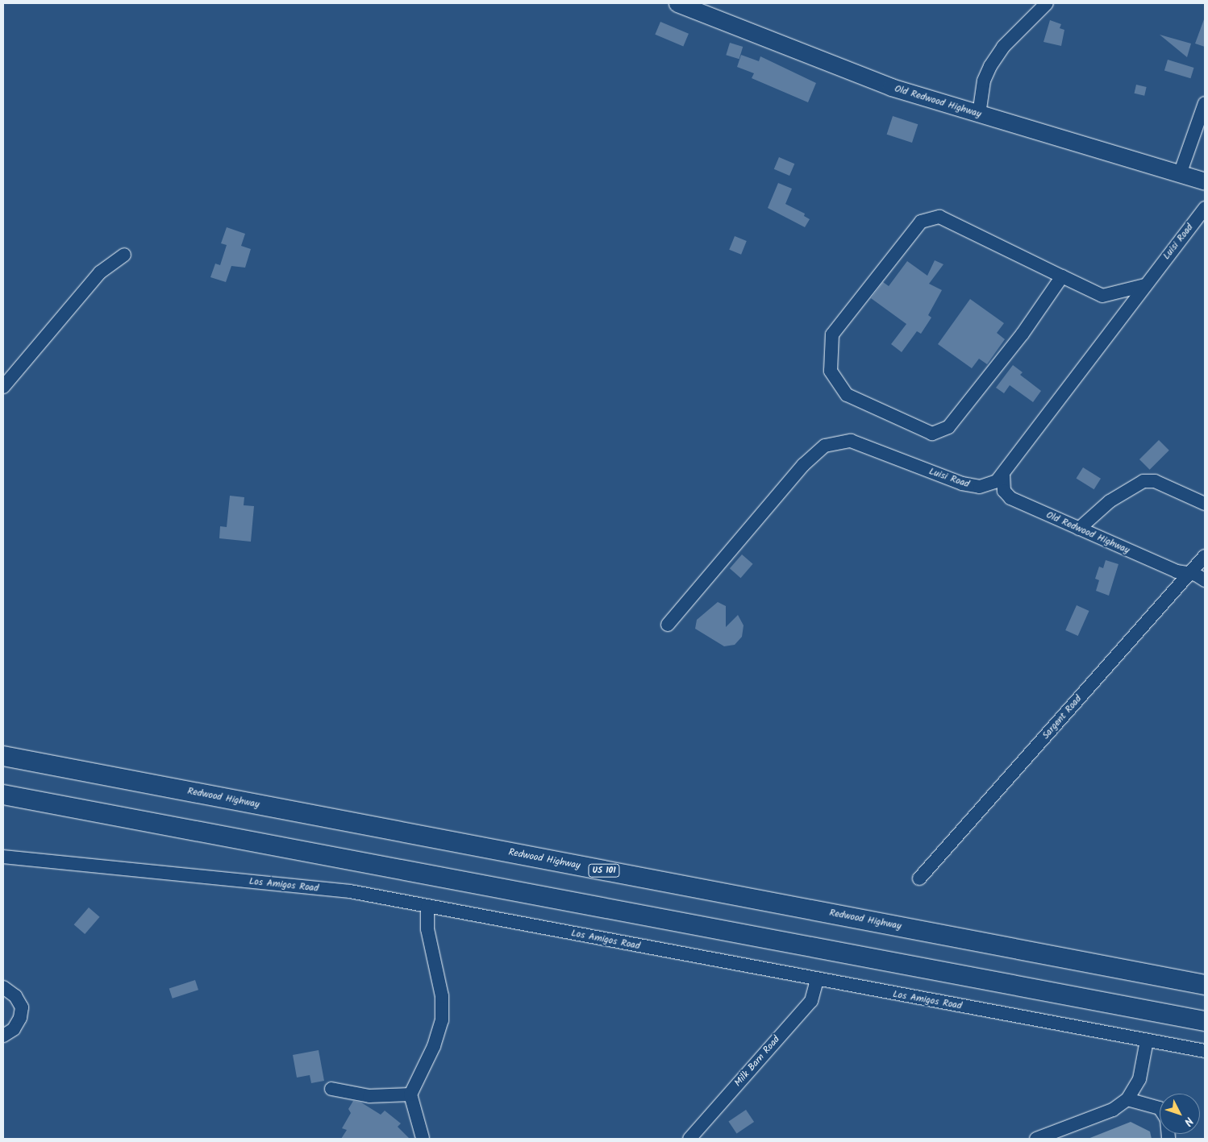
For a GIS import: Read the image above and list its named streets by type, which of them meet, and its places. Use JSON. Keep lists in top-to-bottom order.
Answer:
{
  "streets": {
    "highway": ["Redwood Highway", "US 101"],
    "main road": ["Old Redwood Highway"],
    "street": [
      "Luisi Road",
      "Sargent Road",
      "Los Amigos Road",
      "Milk Barn Road"
    ]
  },
  "crossings": [
    ["Old Redwood Highway", "Luisi Road"],
    ["Old Redwood Highway", "Sargent Road"],
    ["Los Amigos Road", "Milk Barn Road"]
  ],
  "north": "bottom right"
}
